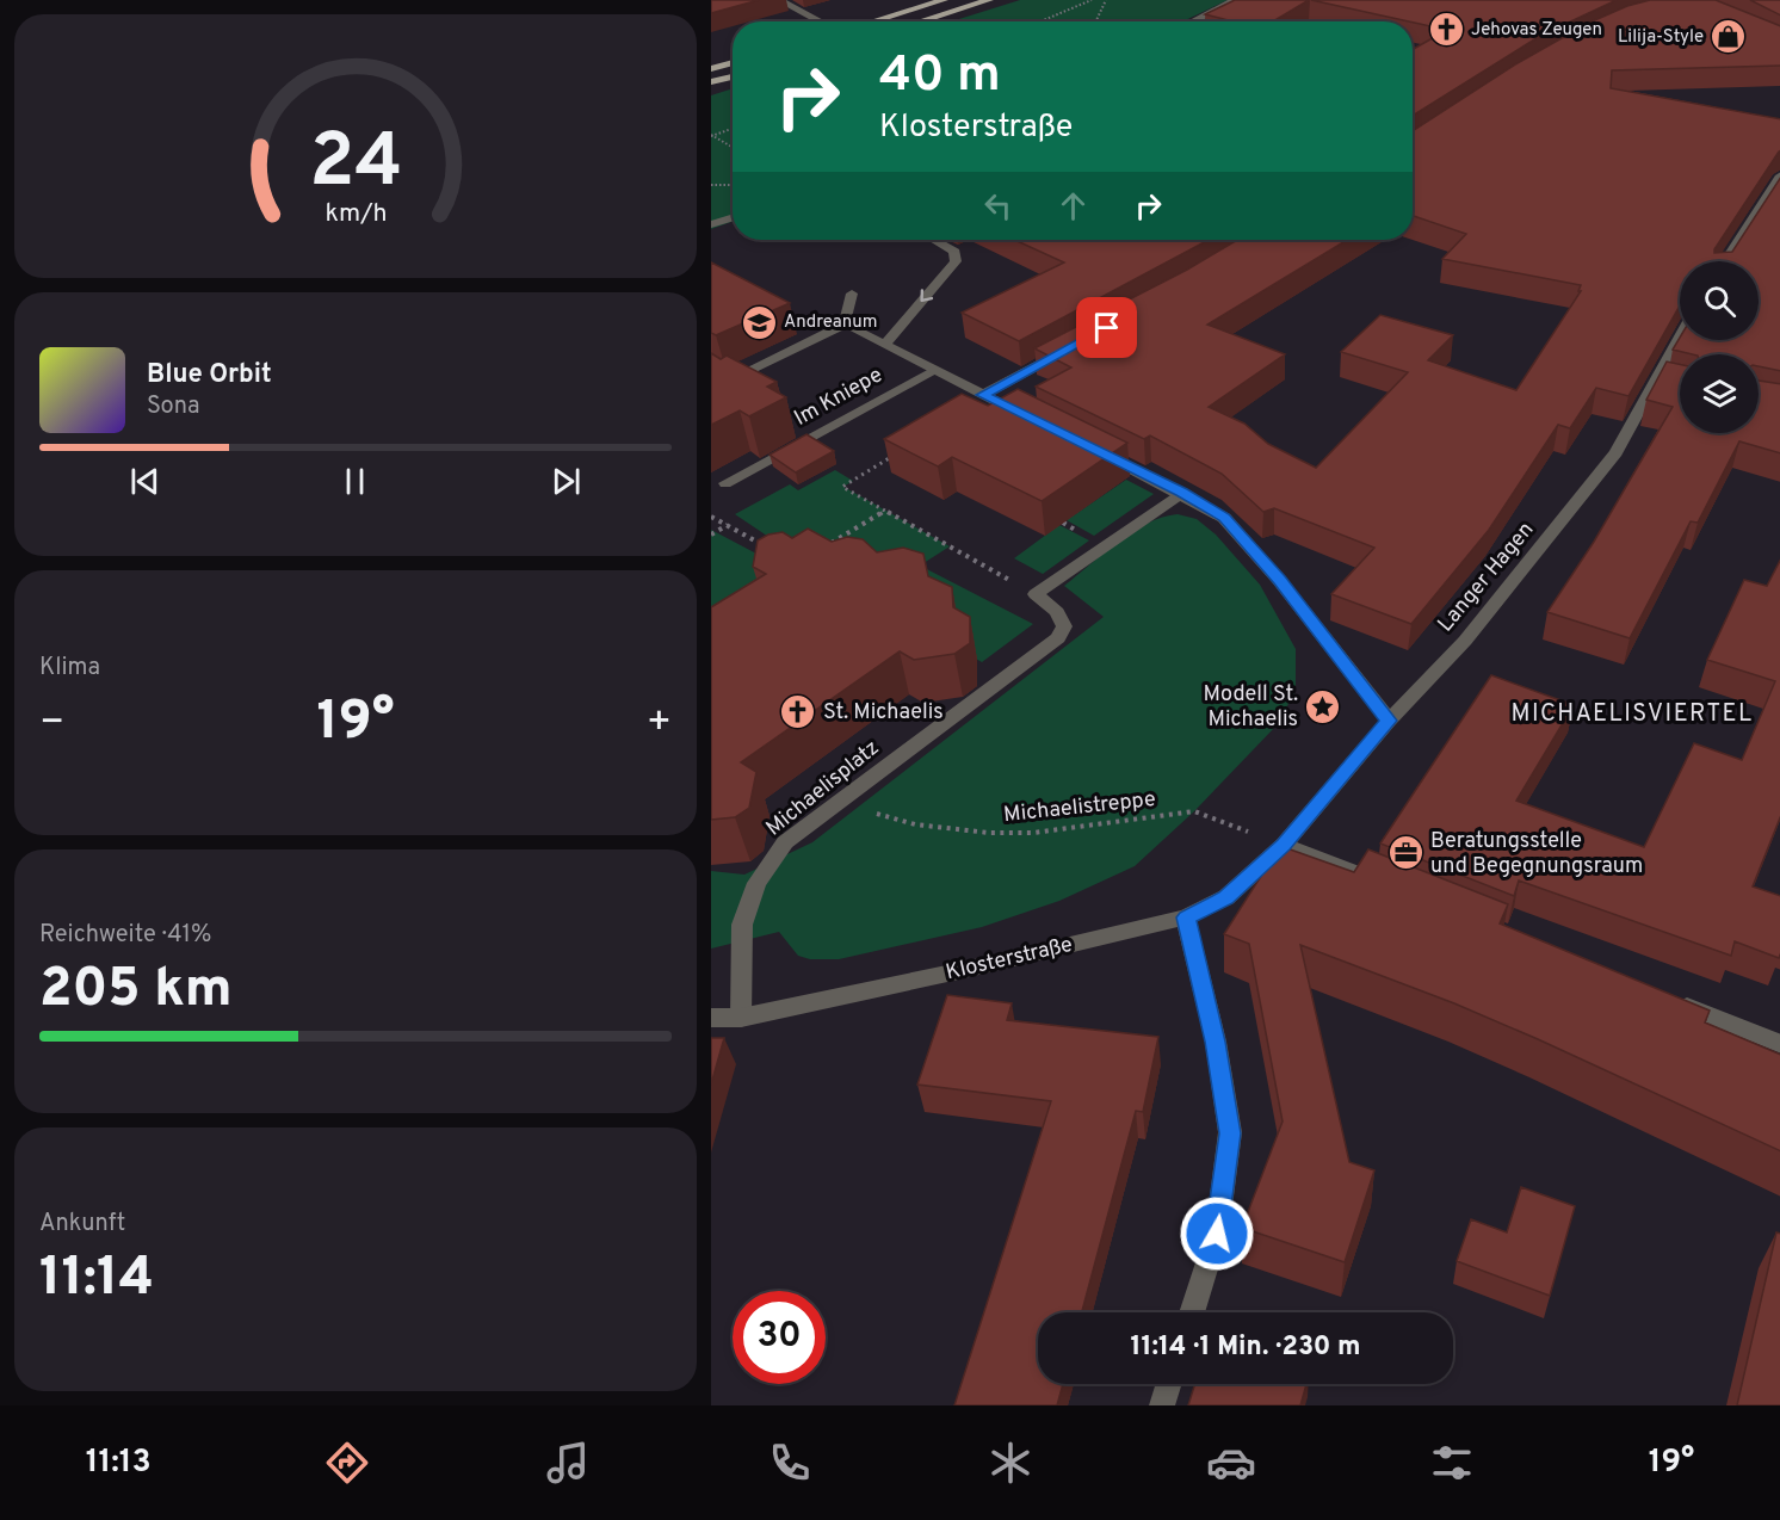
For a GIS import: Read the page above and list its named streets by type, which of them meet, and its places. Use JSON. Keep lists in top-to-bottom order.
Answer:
{
  "streets": {
    "street": [
      "Im Kniepe",
      "Langer Hagen",
      "Michaelisplatz",
      "Klosterstraße"
    ],
    "path": ["Michaelistreppe"]
  },
  "crossings": [
    ["Langer Hagen", "Michaelistreppe"],
    ["Langer Hagen", "Klosterstraße"],
    ["Michaelisplatz", "Michaelistreppe"],
    ["Michaelisplatz", "Klosterstraße"],
    ["Michaelistreppe", "Klosterstraße"]
  ],
  "districts": ["MICHAELISVIERTEL"],
  "places": {
    "church": ["Jehovas Zeugen", "St. Michaelis"],
    "shop": ["Lilija-Style"],
    "school or university": ["Andreanum"],
    "place": ["Modell St. Michaelis"],
    "office": ["Beratungsstelle und Begegnungsraum"]
  },
  "page": {
    "turn": ["40 m", "Klosterstraße"],
    "song": ["Blue Orbit", "Sona"],
    "tile": [
      "Klima",
      ["Reichweite · 41%", "205 km"],
      ["Ankunft", "11:14"]
    ],
    "heat": ["−", "19°", "+"],
    "limit": "30",
    "trip": "11:14 · 1 Min. · 230 m",
    "tabs": ["11:13", "19°"],
    "gauge": ["24", "km/h"]
  }
}
